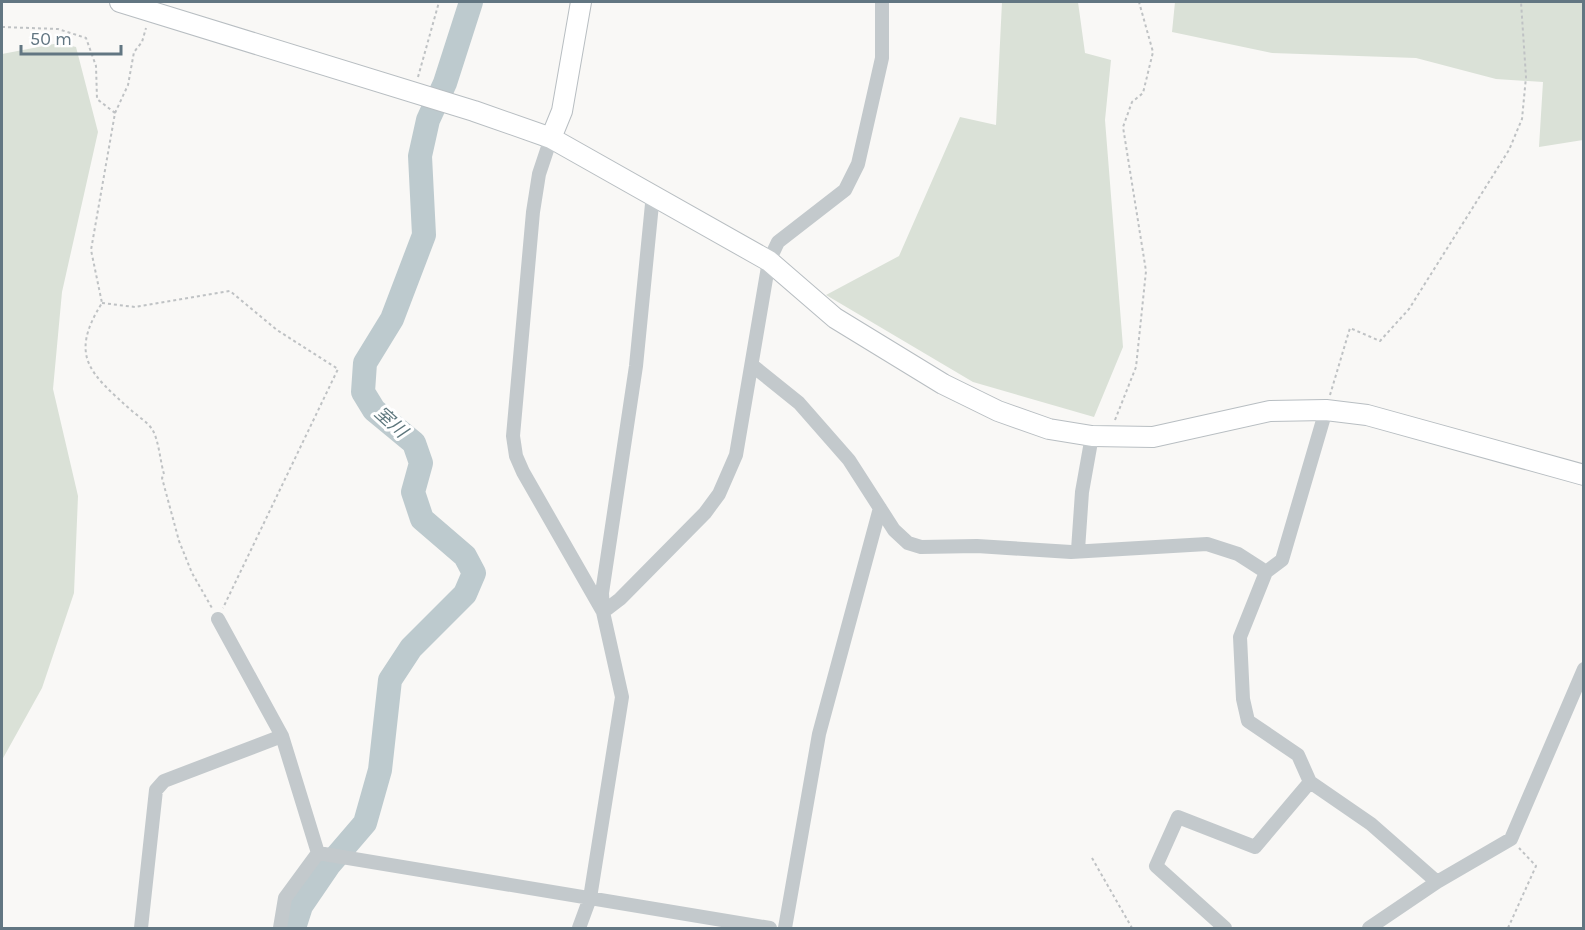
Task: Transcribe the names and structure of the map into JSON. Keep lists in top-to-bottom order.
{
  "water": ["室川"],
  "scale_bar": "50 m"
}
